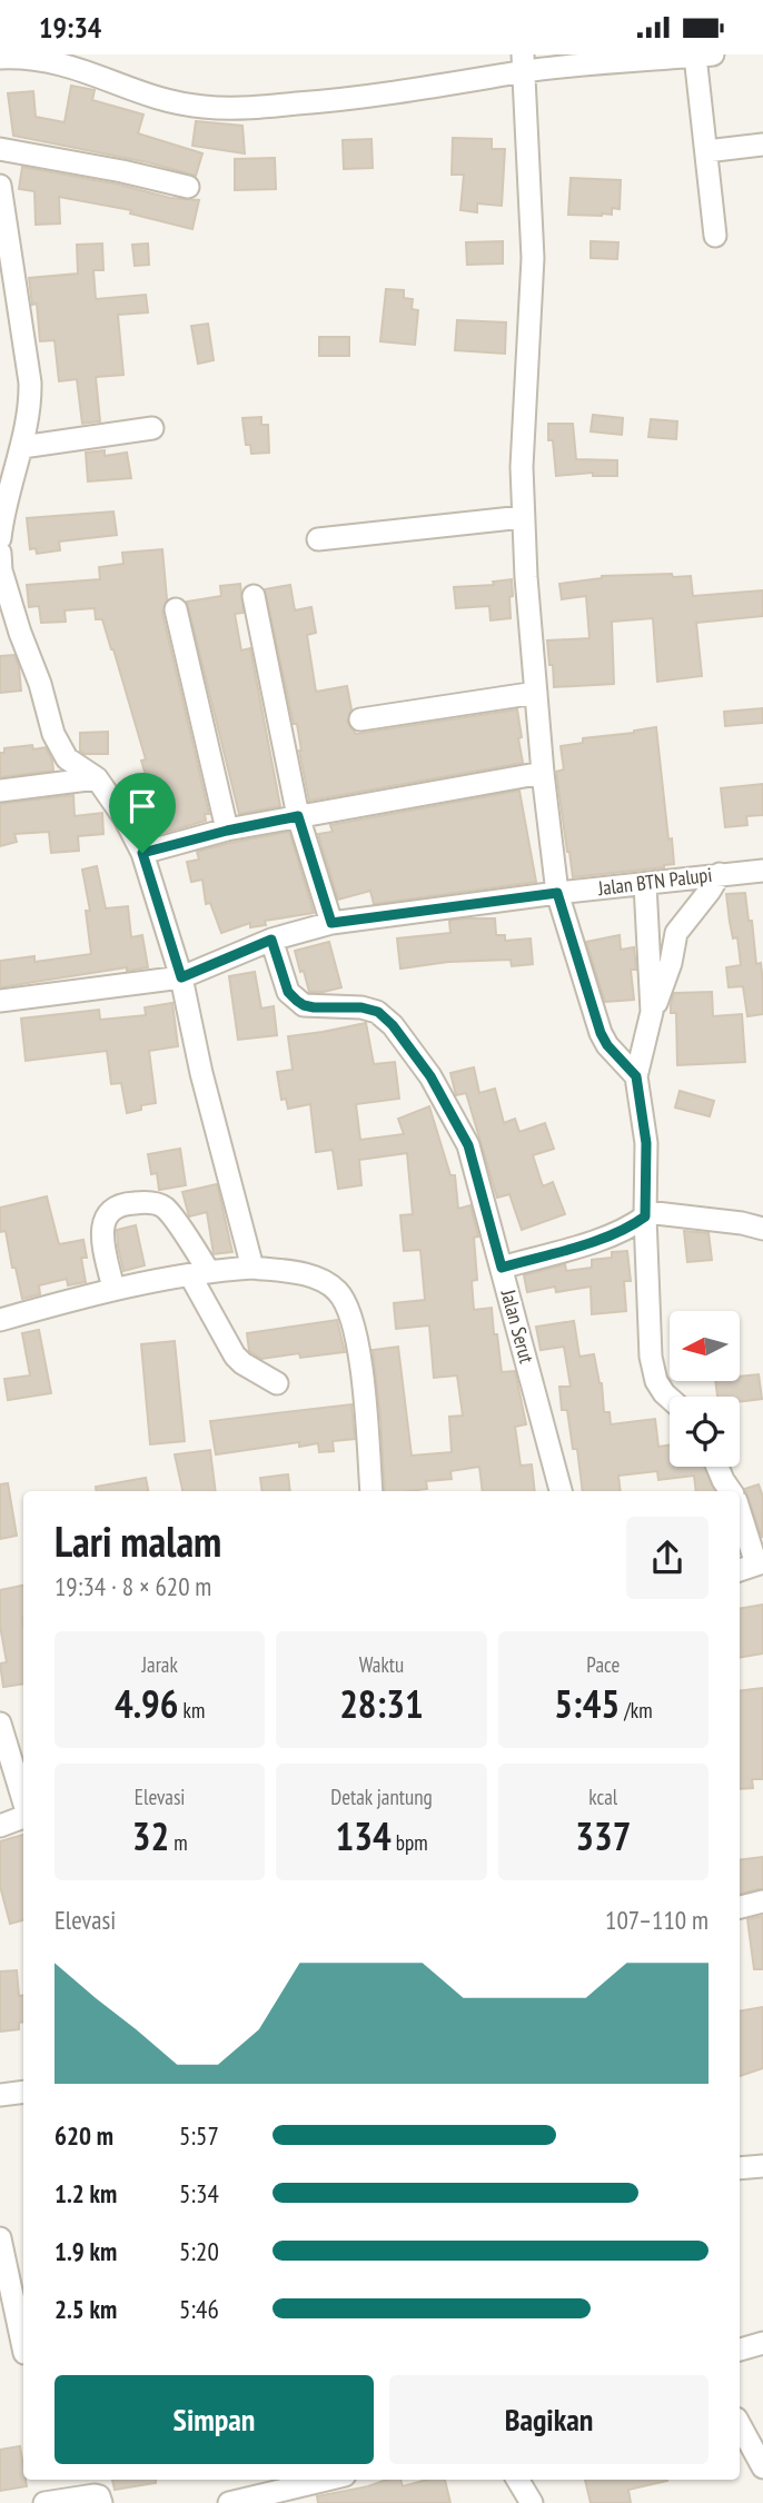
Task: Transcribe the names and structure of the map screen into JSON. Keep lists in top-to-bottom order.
{
  "streets": {
    "street": ["Jalan BTN Palupi", "Jalan Serut"]
  },
  "crossings": [
    ["Jalan BTN Palupi", "Jalan Serut"]
  ],
  "north": "left",
  "page": {
    "status": "19:34",
    "heading": ["Lari malam", "19:34 · 8 × 620 m"],
    "stats": [
      ["Jarak", "4.96 km"],
      ["Waktu", "28:31"],
      ["Pace", "5:45 /km"],
      ["Elevasi", "32 m"],
      ["Detak jantung", "134 bpm"],
      ["kcal", "337"]
    ],
    "chart": ["Elevasi", "107–110 m"],
    "list": [
      {
        "name": "620 m",
        "note": "5:57"
      },
      {
        "name": "1.2 km",
        "note": "5:34"
      },
      {
        "name": "1.9 km",
        "note": "5:20"
      },
      {
        "name": "2.5 km",
        "note": "5:46"
      }
    ],
    "buttons": ["Simpan", "Bagikan"]
  }
}
